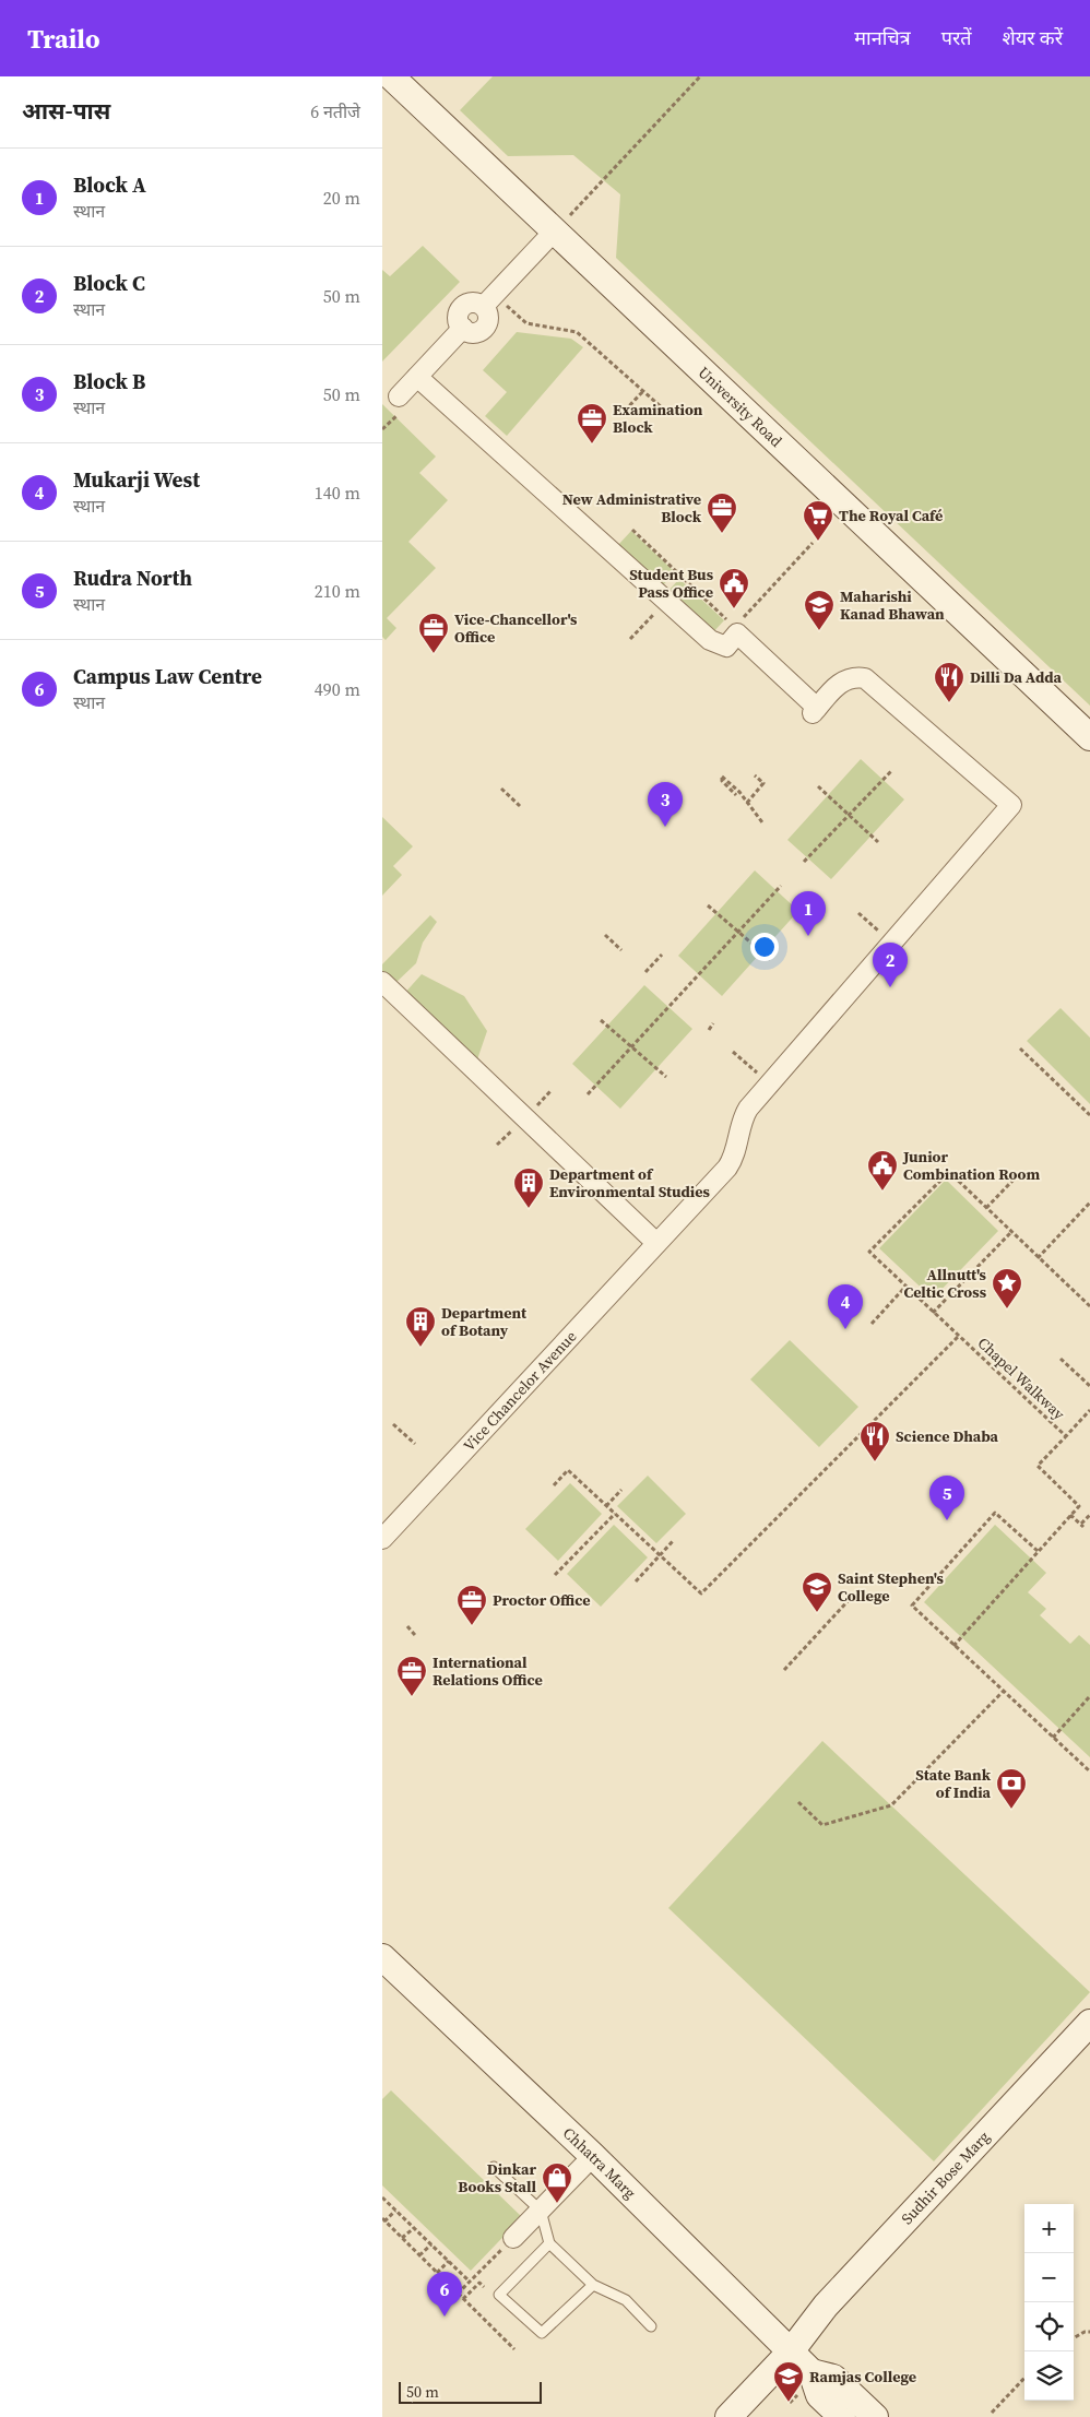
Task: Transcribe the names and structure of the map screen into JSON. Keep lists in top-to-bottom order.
{
  "streets": {
    "street": [
      "University Road",
      "Vice Chancelor Avenue",
      "Chhatra Marg",
      "Sudhir Bose Marg"
    ],
    "path": ["Chapel Walkway"]
  },
  "crossings": [
    ["Chhatra Marg", "Sudhir Bose Marg"]
  ],
  "places": {
    "office": [
      "Examination Block",
      "New Administrative Block",
      "Vice-Chancellor's Office",
      "Proctor Office",
      "International Relations Office"
    ],
    "supermarket": ["The Royal Café"],
    "public building": ["Student Bus Pass Office", "Junior Combination Room"],
    "school or university": ["Maharishi Kanad Bhawan", "Saint Stephen's College", "Ramjas College"],
    "restaurant": ["Dilli Da Adda", "Science Dhaba"],
    "building": ["Department of Environmental Studies", "Department of Botany"],
    "place": ["Allnutt's Celtic Cross"],
    "bank": ["State Bank of India"],
    "shop": ["Dinkar Books Stall"]
  },
  "scale_bar": "50 m",
  "page": {
    "header": "Trailo",
    "nav": ["मानचित्र", "परतें", "शेयर करें"],
    "heading": ["आस-पास", "6 नतीजे"],
    "list": [
      {
        "mark": "1",
        "name": "Block A",
        "note": "स्थान",
        "value": "20 m"
      },
      {
        "mark": "2",
        "name": "Block C",
        "note": "स्थान",
        "value": "50 m"
      },
      {
        "mark": "3",
        "name": "Block B",
        "note": "स्थान",
        "value": "50 m"
      },
      {
        "mark": "4",
        "name": "Mukarji West",
        "note": "स्थान",
        "value": "140 m"
      },
      {
        "mark": "5",
        "name": "Rudra North",
        "note": "स्थान",
        "value": "210 m"
      },
      {
        "mark": "6",
        "name": "Campus Law Centre",
        "note": "स्थान",
        "value": "490 m"
      }
    ],
    "pins": [
      "3",
      "1",
      "2",
      "4",
      "5",
      "6"
    ],
    "map_buttons": ["+", "−"],
    "scale": "50 m"
  }
}
